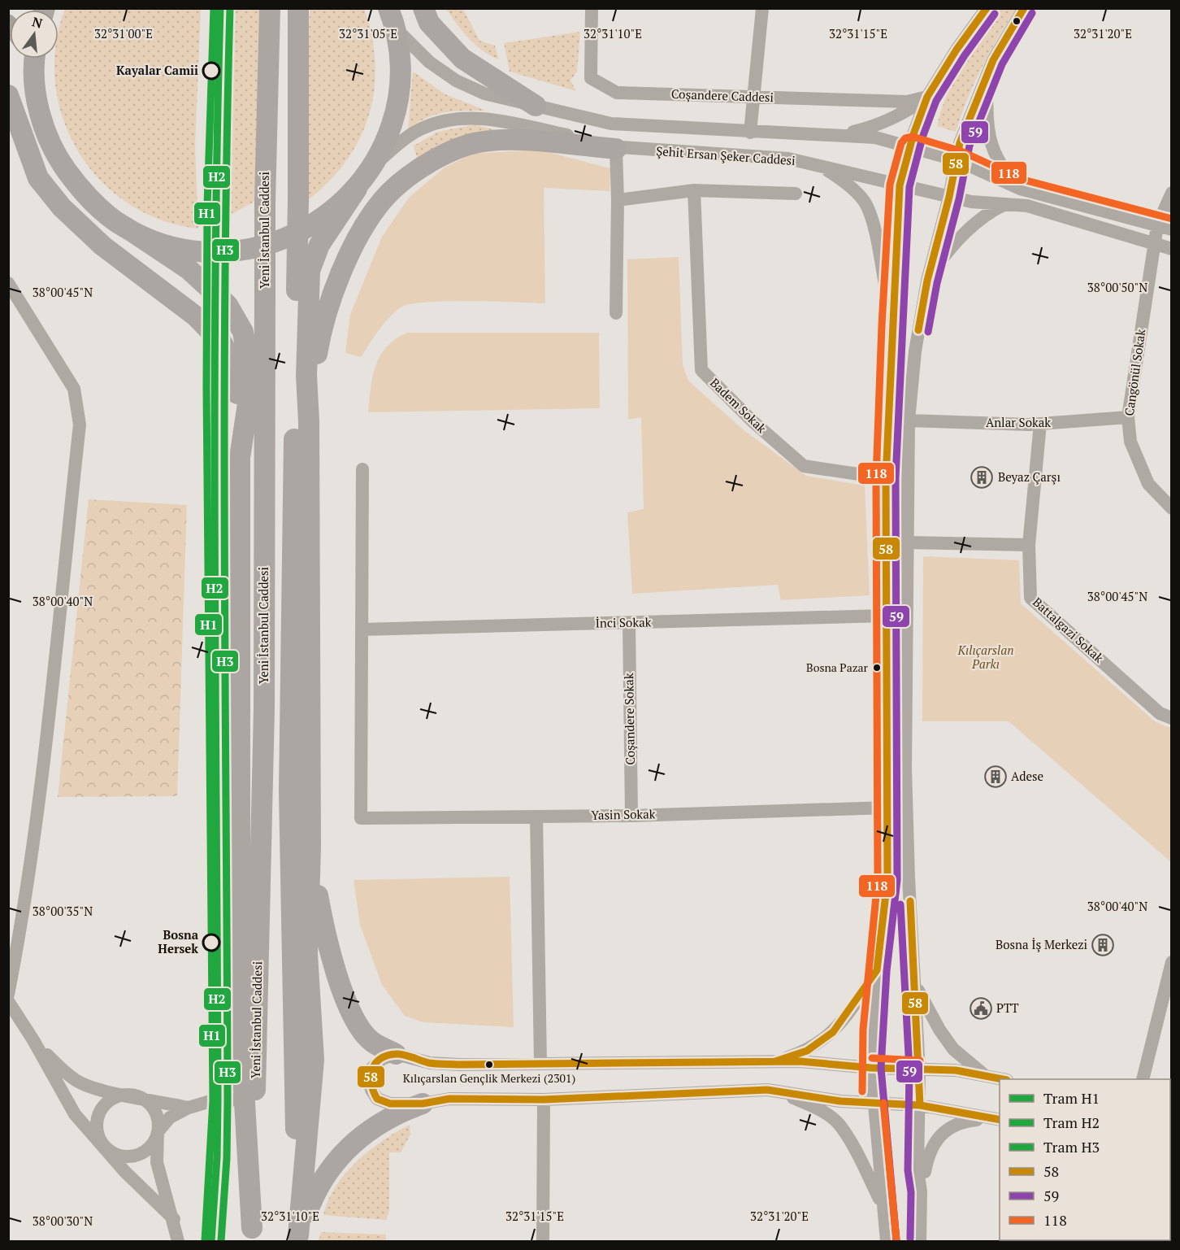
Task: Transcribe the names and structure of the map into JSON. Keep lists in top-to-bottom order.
{
  "streets": {
    "highway": ["Yeni İstanbul Caddesi"],
    "street": [
      "Coşandere Caddesi",
      "Şehit Ersan Şeker Caddesi",
      "Cangönül Sokak",
      "Badem Sokak",
      "Anlar Sokak",
      "İnci Sokak",
      "Battalgazi Sokak",
      "Coşandere Sokak",
      "Yasin Sokak"
    ]
  },
  "crossings": [
    ["Şehit Ersan Şeker Caddesi", "Cangönül Sokak"],
    ["Cangönül Sokak", "Anlar Sokak"],
    ["Anlar Sokak", "Battalgazi Sokak"],
    ["İnci Sokak", "Coşandere Sokak"],
    ["İnci Sokak", "Yasin Sokak"],
    ["Coşandere Sokak", "Yasin Sokak"]
  ],
  "parks": ["Kılıçarslan Parkı"],
  "places": {
    "other": [
      "Kayalar Camii",
      "Bosna Pazar",
      "Bosna Hersek",
      "Kılıçarslan Gençlik Merkezi (2301)"
    ],
    "building": ["Beyaz Çarşı", "Adese", "Bosna İş Merkezi"],
    "public building": ["PTT"]
  },
  "lines": [
    "tram line H1",
    "tram line H2",
    "tram line H3",
    "transit line 58",
    "transit line 59",
    "transit line 118"
  ],
  "legend": [
    "Tram H1",
    "Tram H2",
    "Tram H3",
    "58",
    "59",
    "118"
  ],
  "north": "top",
  "coordinates": [
    "32°31'00\"E",
    "32°31'05\"E",
    "32°31'10\"E",
    "32°31'15\"E",
    "32°31'20\"E",
    "38°00'50\"N",
    "38°00'45\"N",
    "38°00'40\"N",
    "38°00'35\"N",
    "38°00'30\"N"
  ]
}
